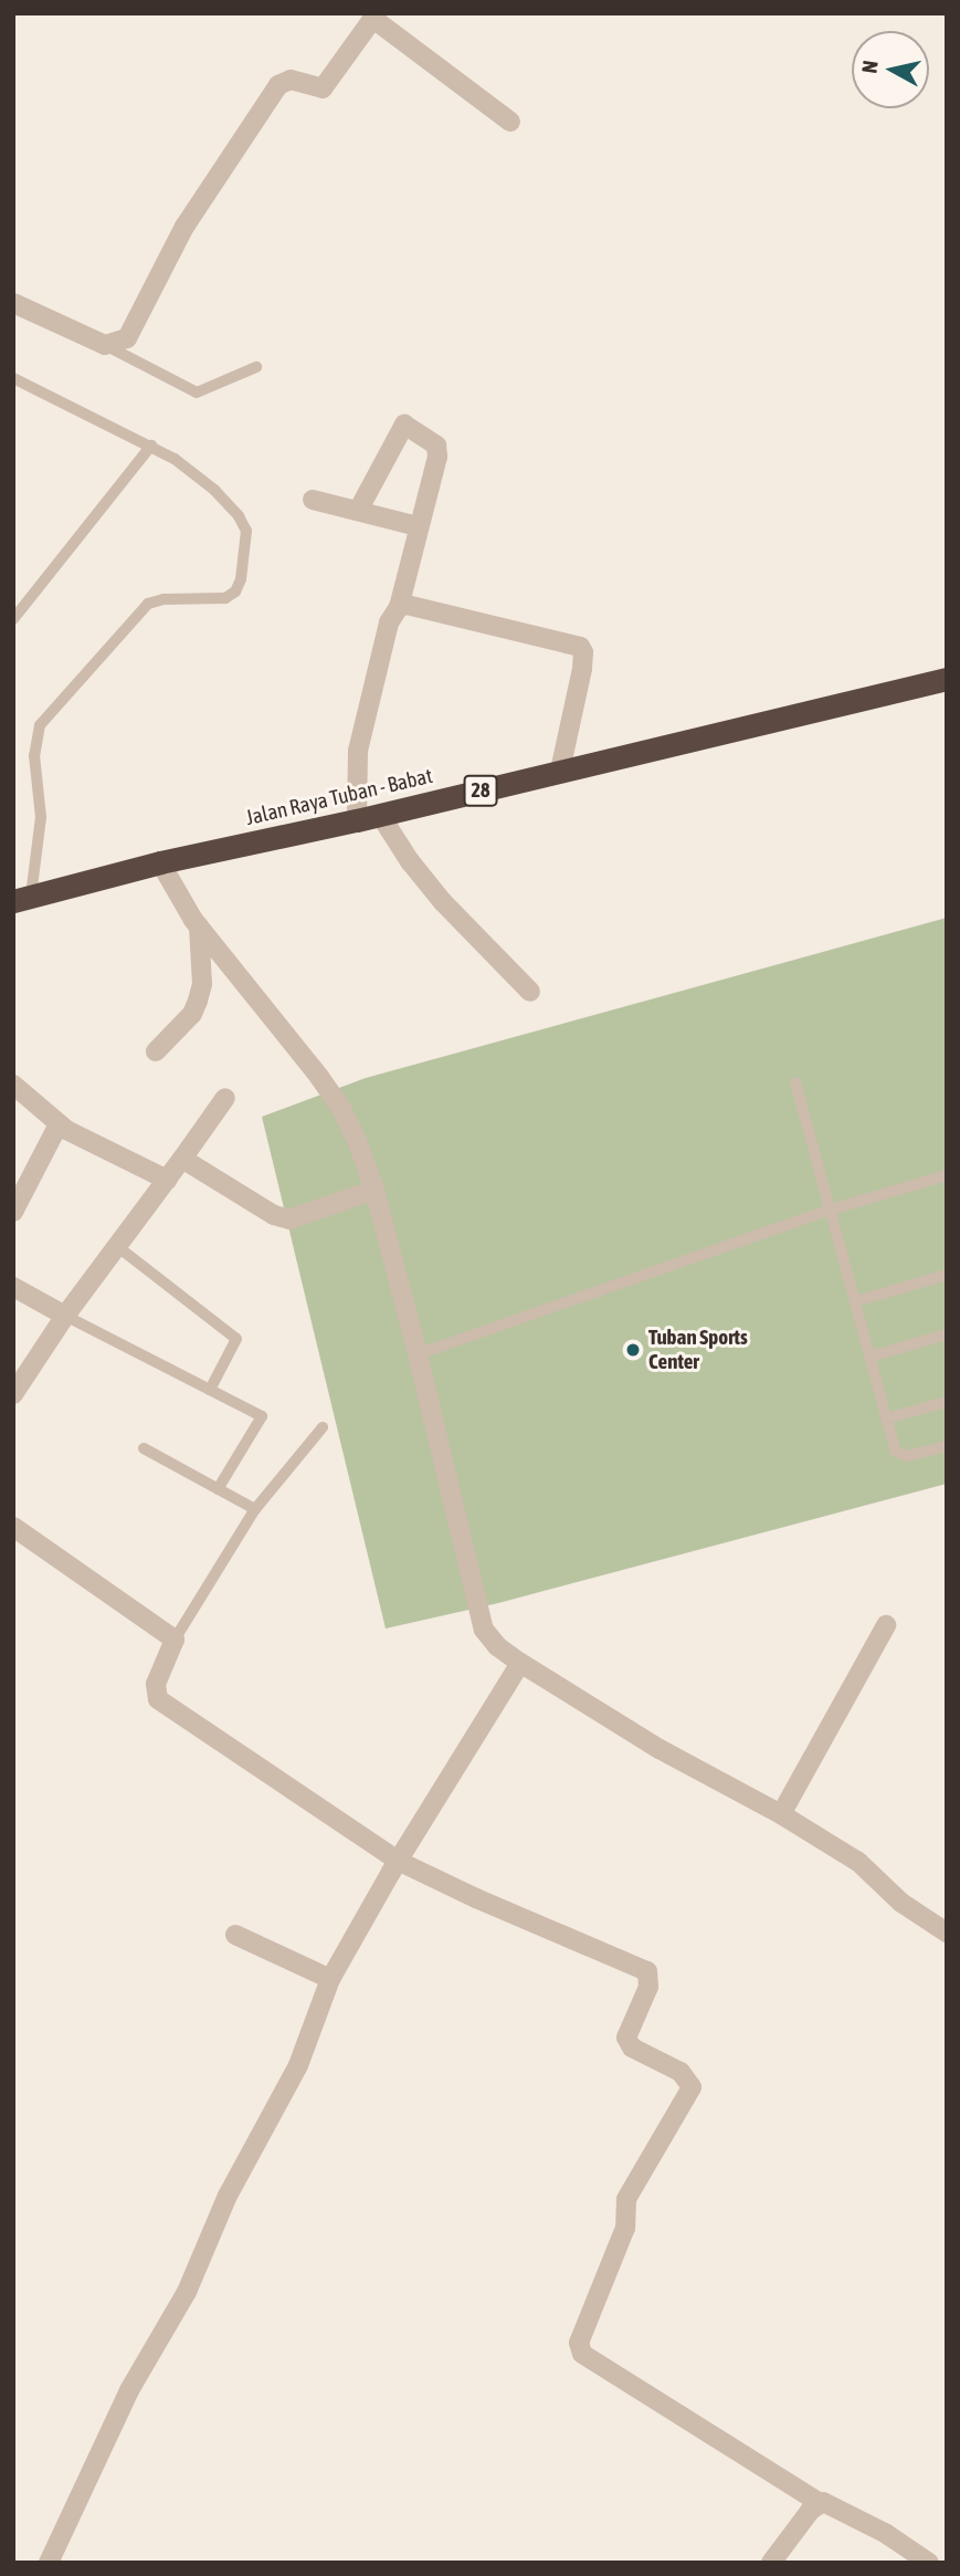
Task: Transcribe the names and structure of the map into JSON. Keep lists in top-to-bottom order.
{
  "streets": {
    "highway": ["28", "Jalan Raya Tuban - Babat"]
  },
  "places": ["Tuban Sports Center"],
  "north": "left"
}
